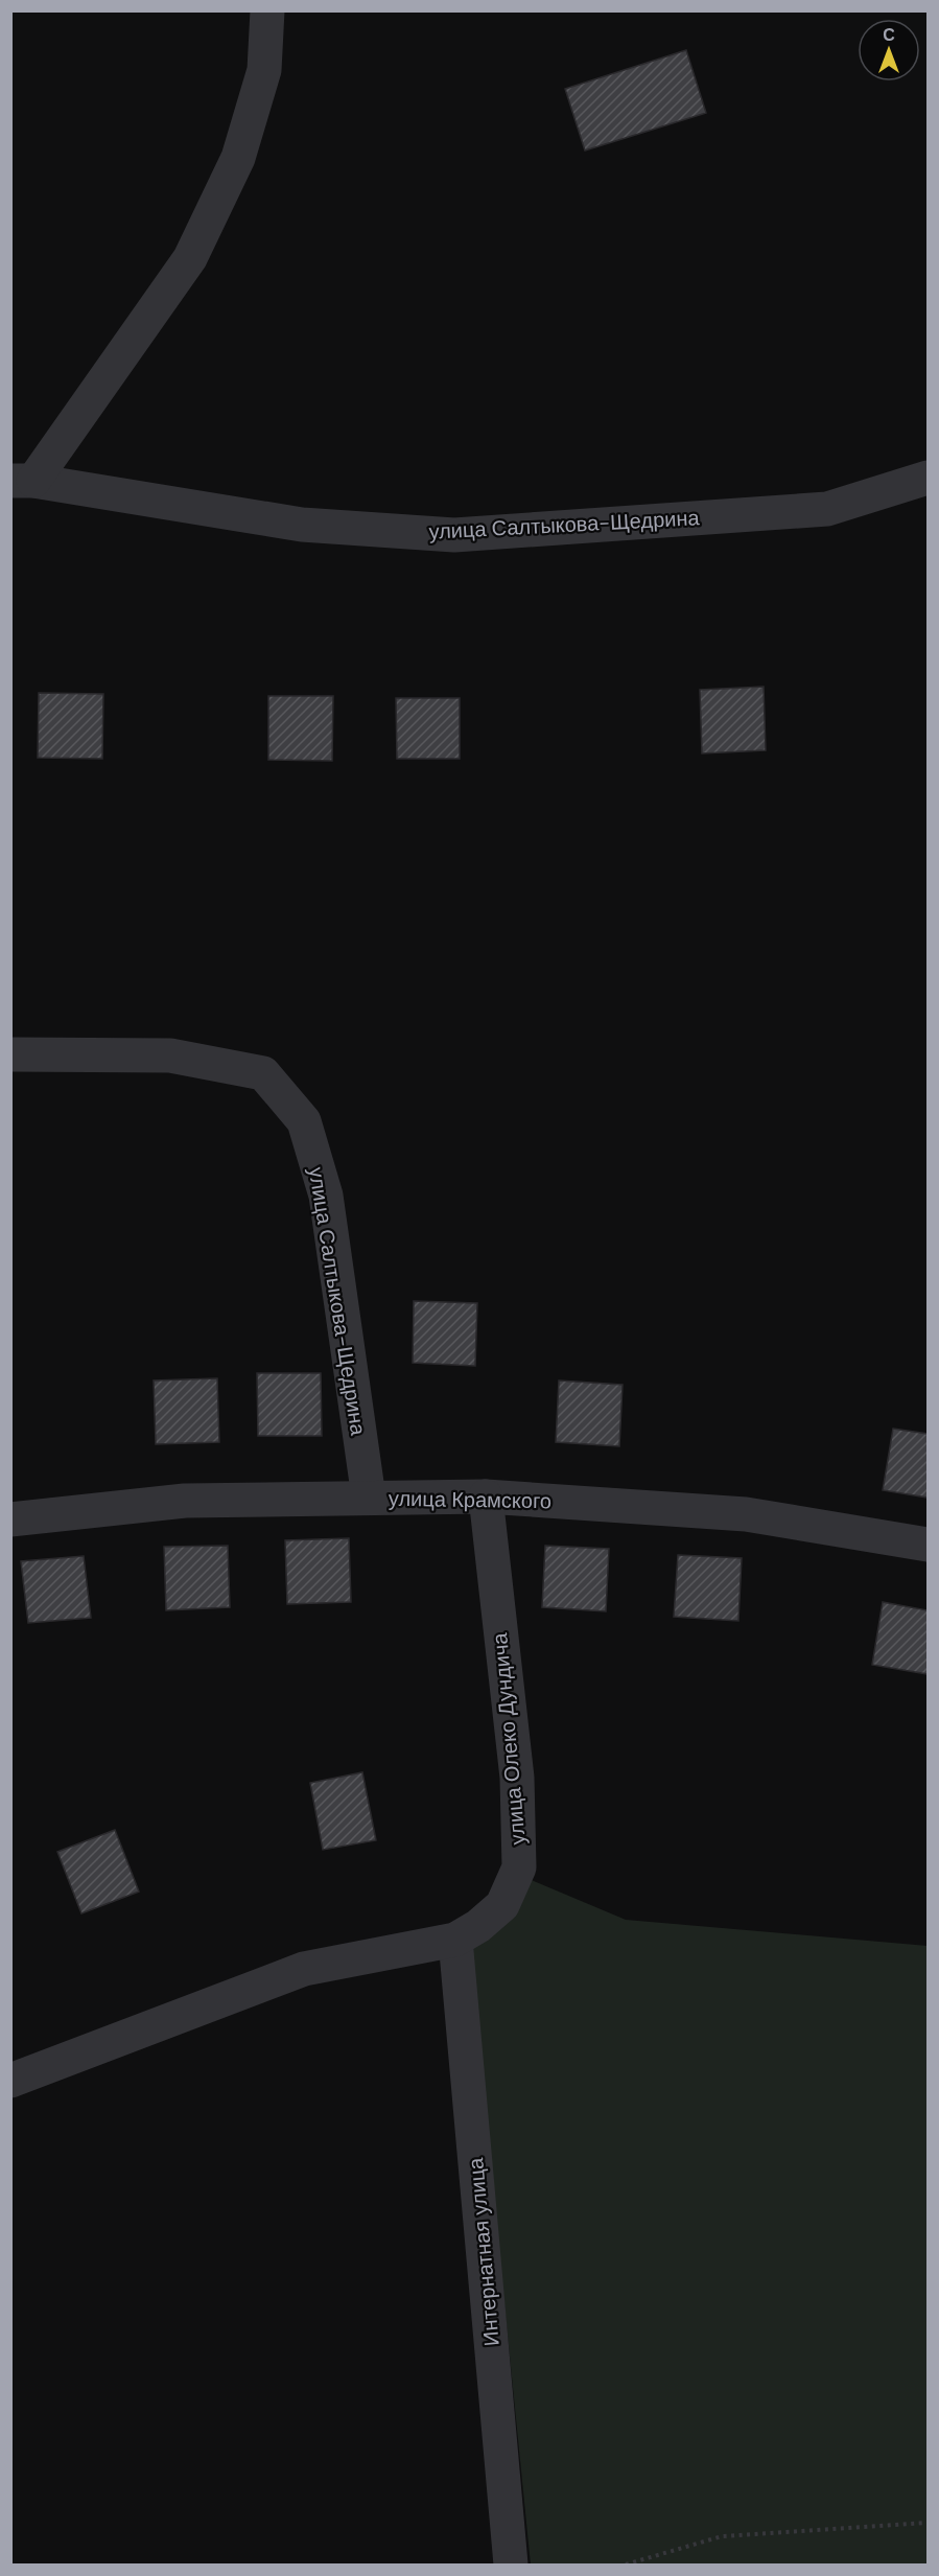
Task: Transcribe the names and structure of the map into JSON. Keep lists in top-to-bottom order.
{
  "streets": {
    "street": [
      "улица Салтыкова-Щедрина",
      "улица Крамского",
      "улица Олеко Дундича",
      "Интернатная улица"
    ]
  },
  "crossings": [
    ["улица Салтыкова-Щедрина", "улица Крамского"],
    ["улица Крамского", "улица Олеко Дундича"],
    ["улица Олеко Дундича", "Интернатная улица"]
  ],
  "north": "top"
}
